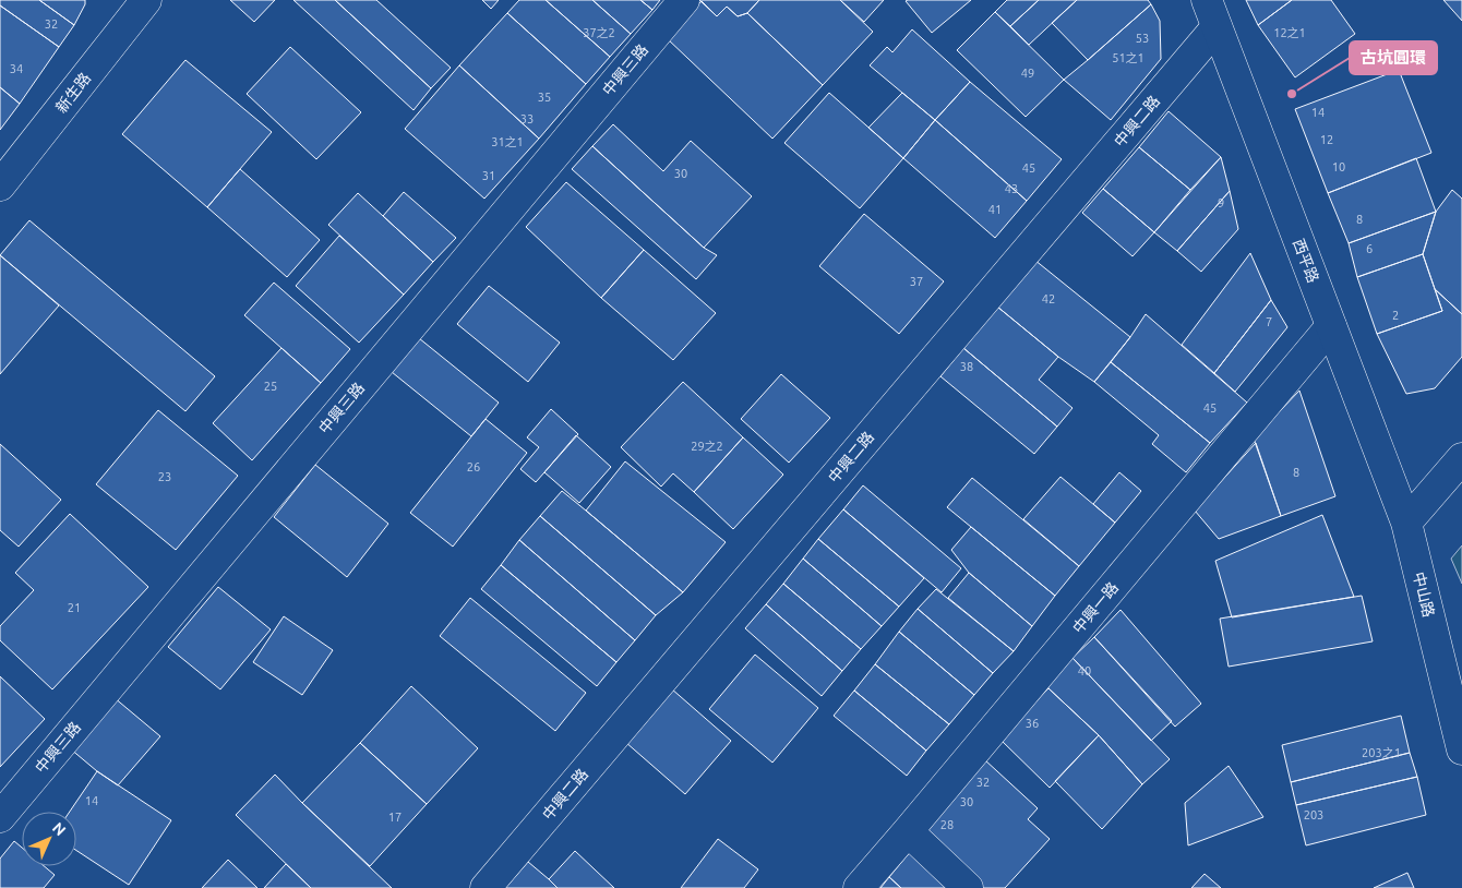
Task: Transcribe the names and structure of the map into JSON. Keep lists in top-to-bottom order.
{
  "streets": {
    "street": [
      "中興三路",
      "新生路",
      "中興二路",
      "西平路",
      "中山路",
      "中興一路"
    ]
  },
  "crossings": [
    ["中興二路", "西平路"],
    ["西平路", "中山路"],
    ["西平路", "中興一路"]
  ],
  "places": ["古坑圓環"],
  "house_numbers": [
    "32",
    "37之2",
    "12之1",
    "53",
    "51之1",
    "34",
    "49",
    "35",
    "14",
    "33",
    "12",
    "31之1",
    "10",
    "45",
    "30",
    "31",
    "43",
    "9",
    "41",
    "8",
    "6",
    "37",
    "42",
    "2",
    "7",
    "38",
    "25",
    "45",
    "29之2",
    "26",
    "8",
    "23",
    "21",
    "40",
    "36",
    "203之1",
    "32",
    "14",
    "30",
    "203",
    "17",
    "28"
  ],
  "north": "top right"
}
